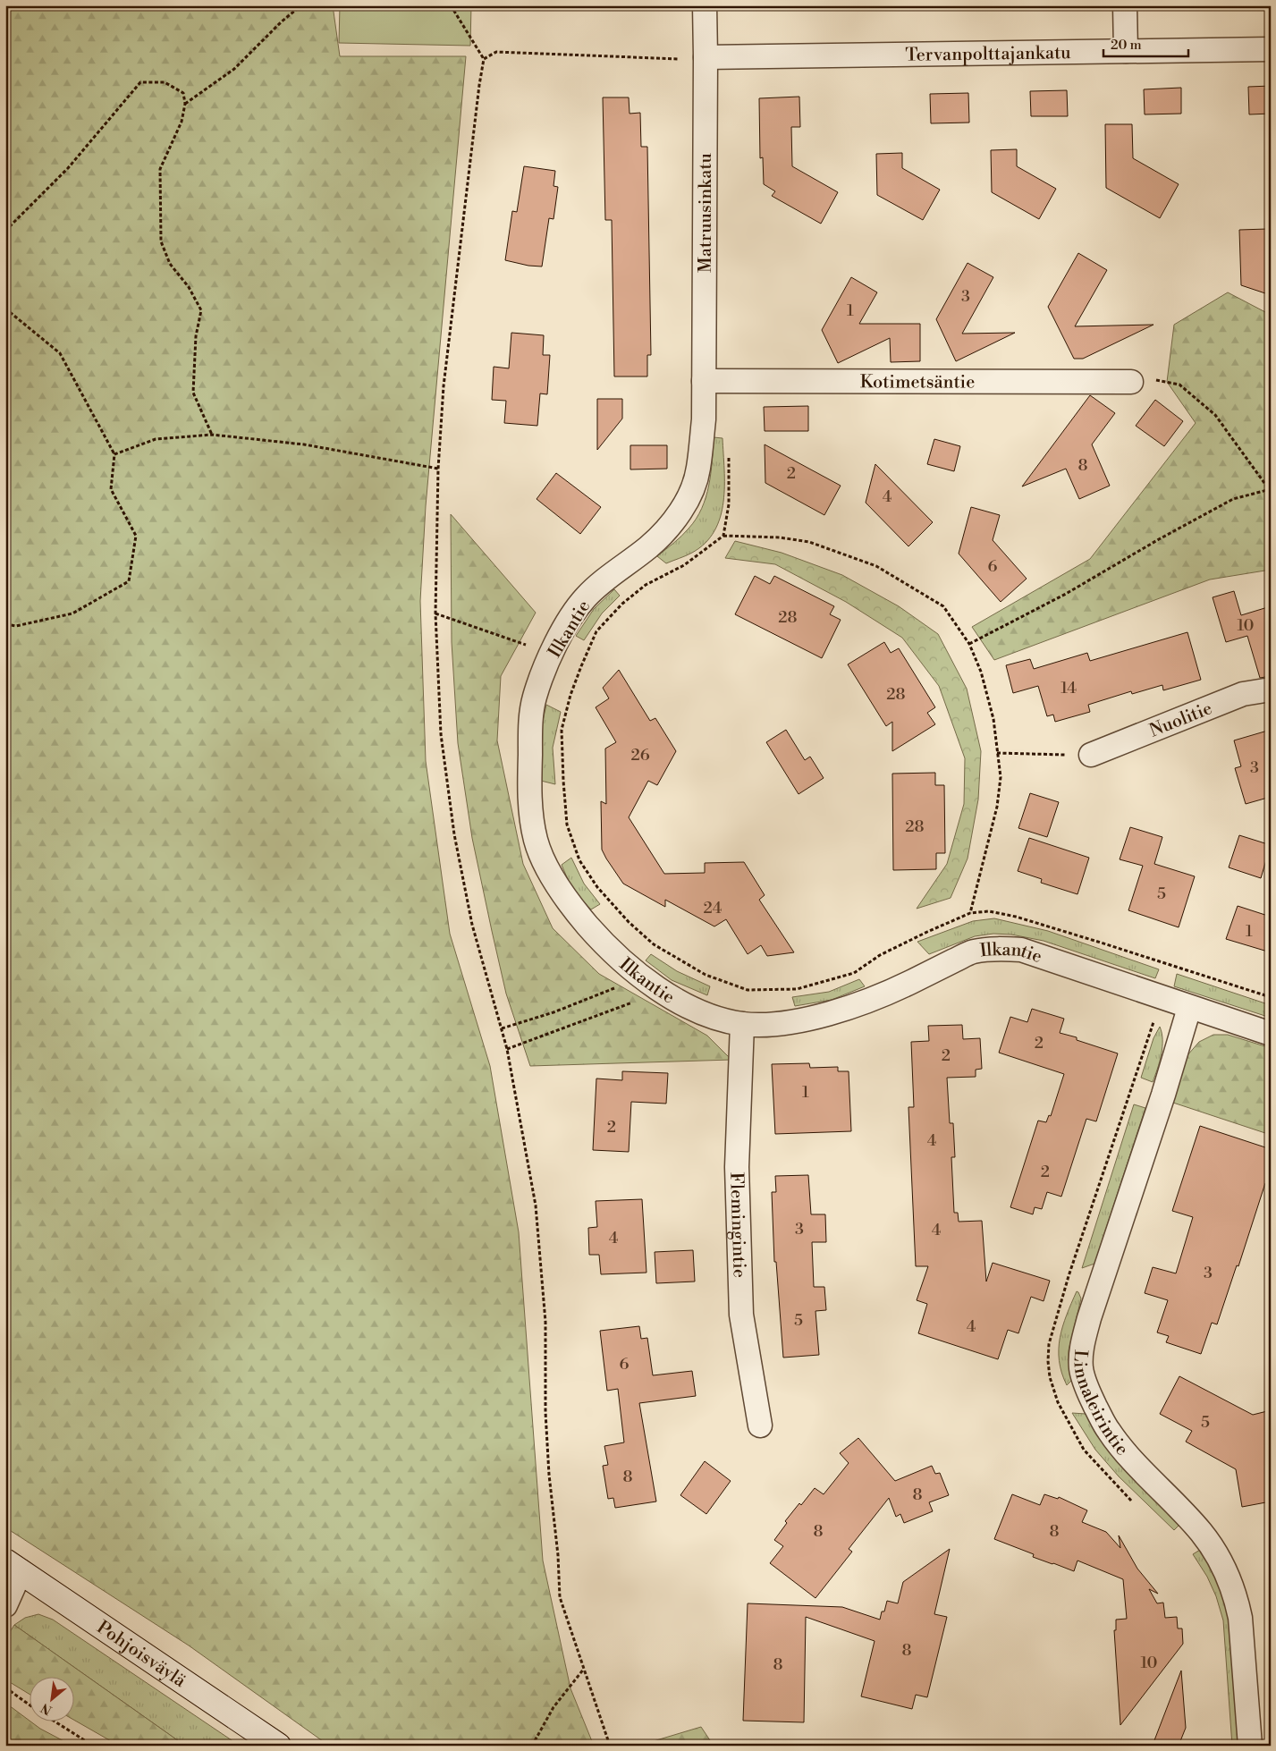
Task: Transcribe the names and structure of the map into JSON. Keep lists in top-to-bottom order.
{
  "streets": {
    "main road": ["Pohjoisväylä"],
    "street": [
      "Tervanpolttajankatu",
      "Matruusinkatu",
      "Kotimetsäntie",
      "Ilkantie",
      "Nuolitie",
      "Flemingintie",
      "Linnaleirintie"
    ]
  },
  "crossings": [
    ["Tervanpolttajankatu", "Matruusinkatu"],
    ["Matruusinkatu", "Kotimetsäntie"],
    ["Matruusinkatu", "Ilkantie"],
    ["Ilkantie", "Flemingintie"],
    ["Ilkantie", "Linnaleirintie"]
  ],
  "house_numbers": [
    "3",
    "1",
    "8",
    "2",
    "4",
    "6",
    "28",
    "10",
    "14",
    "28",
    "26",
    "3",
    "28",
    "5",
    "24",
    "1",
    "2",
    "2",
    "1",
    "2",
    "4",
    "2",
    "3",
    "4",
    "4",
    "3",
    "5",
    "4",
    "6",
    "5",
    "8",
    "8",
    "8",
    "8",
    "8",
    "10",
    "8"
  ],
  "scale_bar": "20 m",
  "north": "bottom left"
}
